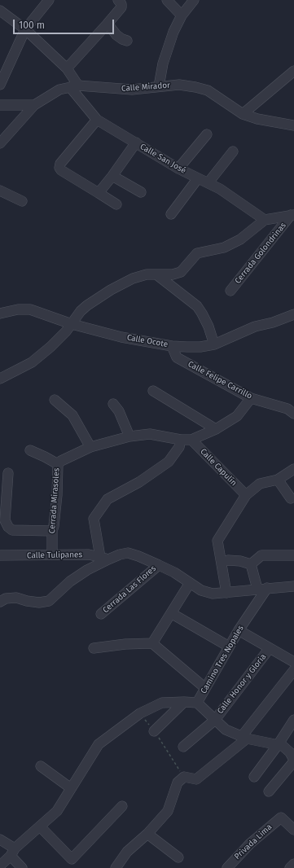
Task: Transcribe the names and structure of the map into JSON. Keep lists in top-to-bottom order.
{
  "streets": {
    "street": [
      "Calle Mirador",
      "Calle San José",
      "Cerrada Golondrinas",
      "Calle Ocote",
      "Calle Felipe Carrillo",
      "Calle Capulín",
      "Cerrada Mirasoles",
      "Calle Tulipanes",
      "Cerrada Las Flores",
      "Camino Tres Nopales",
      "Calle Honor y Gloria",
      "Privada Lima"
    ]
  },
  "crossings": [
    ["Calle Mirador", "Calle San José"],
    ["Calle Ocote", "Calle Felipe Carrillo"],
    ["Calle Capulín", "Cerrada Mirasoles"],
    ["Cerrada Mirasoles", "Calle Tulipanes"]
  ],
  "scale_bar": "100 m"
}
